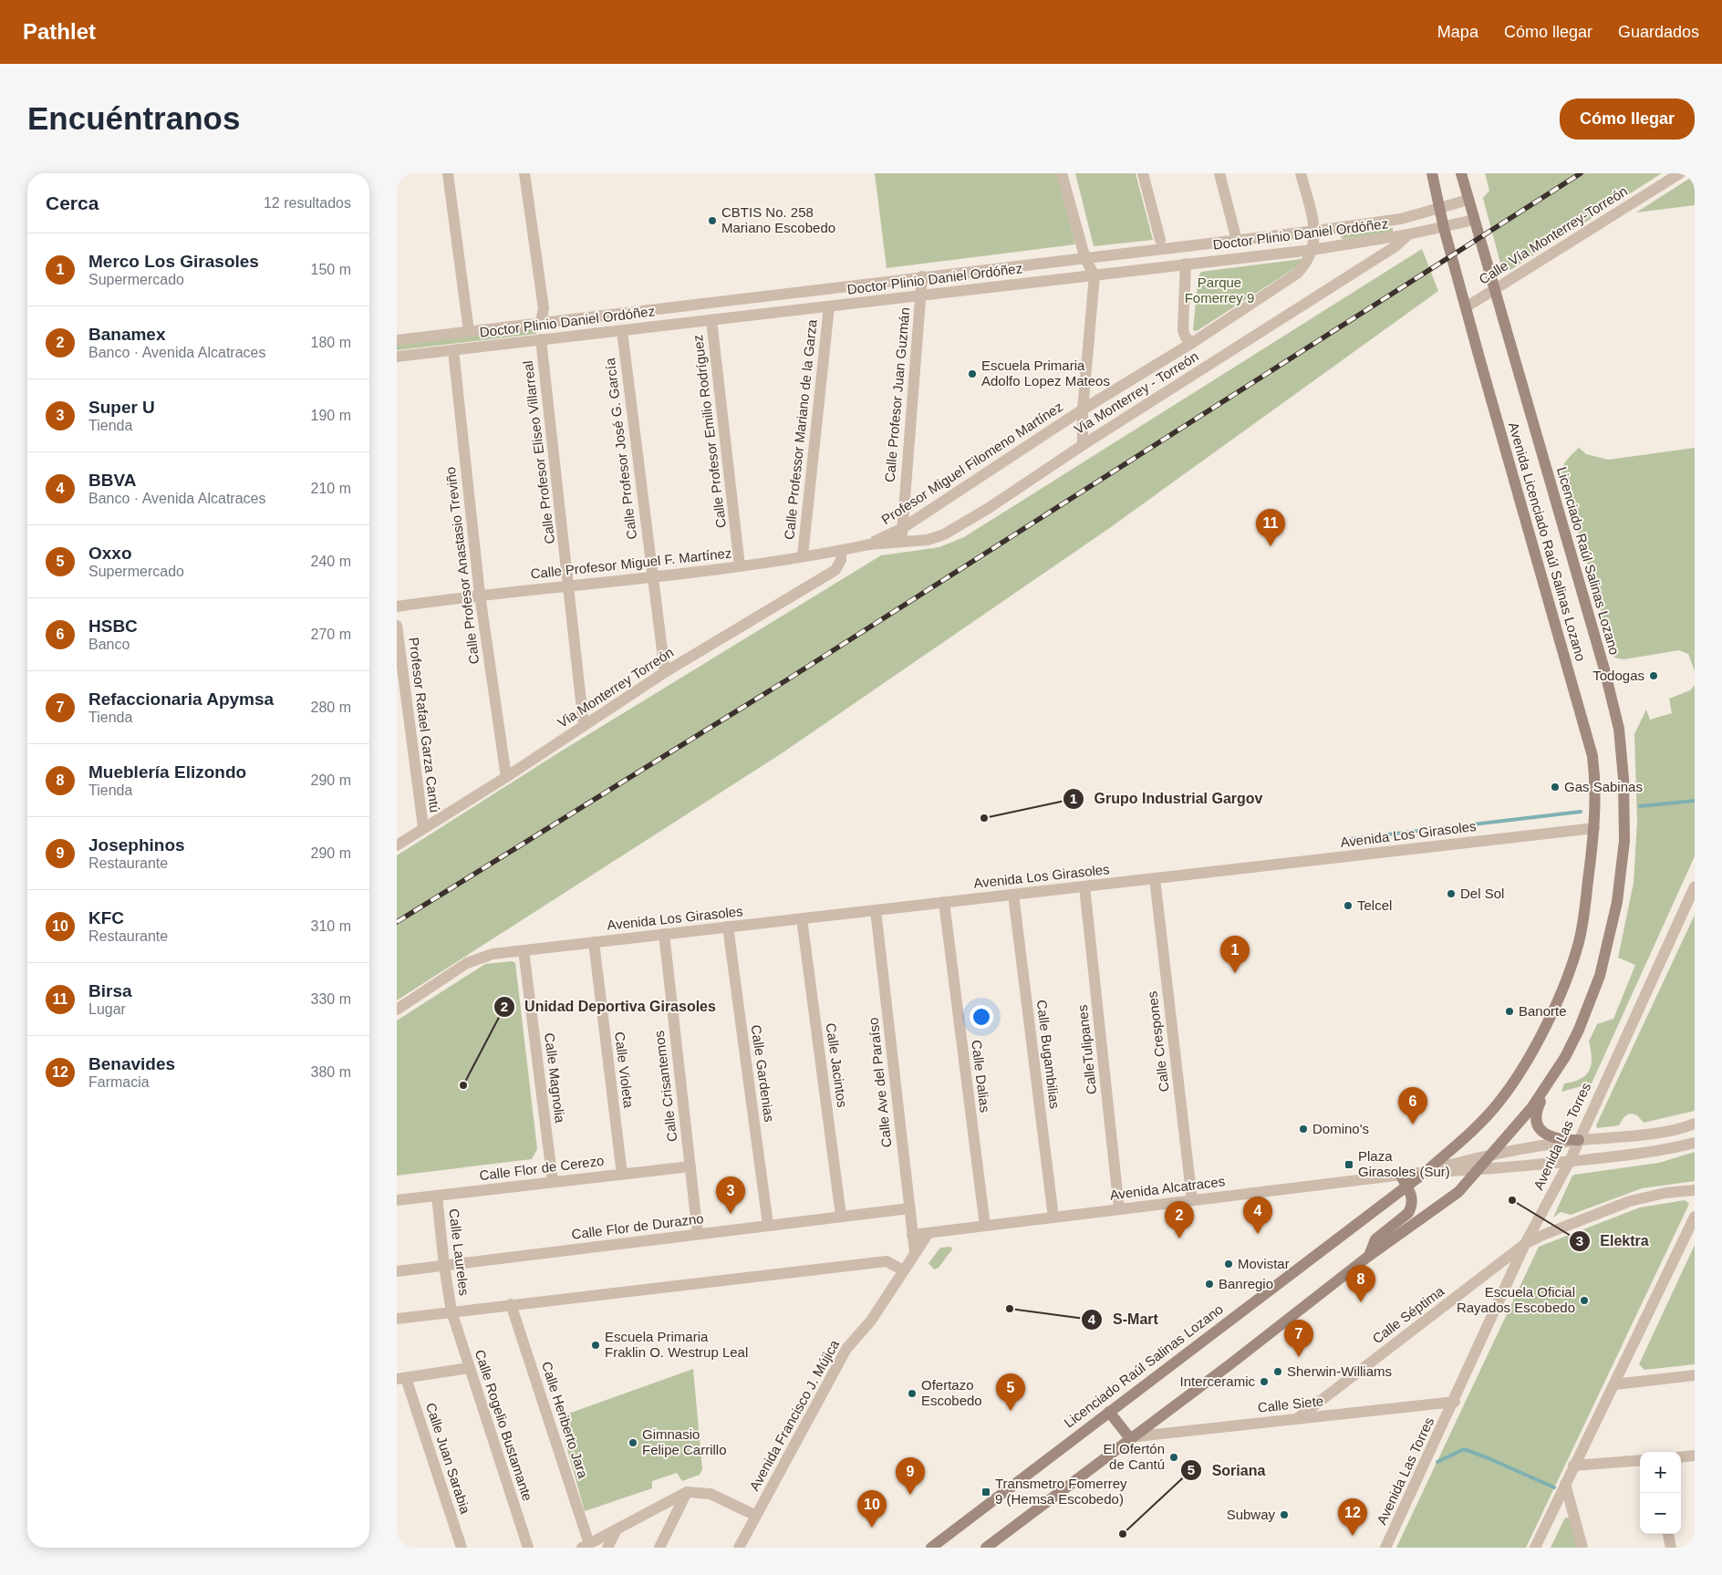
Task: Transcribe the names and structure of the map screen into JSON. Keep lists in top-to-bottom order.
{
  "streets": {
    "main road": ["Avenida Licenciado Raúl Salinas Lozano", "Licenciado Raúl Salinas Lozano"],
    "street": [
      "Doctor Plinio Daniel Ordóñez",
      "Calle Vía Monterrey-Torreón",
      "Via Monterrey - Torreón",
      "Calle Profesor Juan Guzmán",
      "Calle Professor Mariano de la Garza",
      "Calle Profesor Emilio Rodríguez",
      "Calle Profesor José G. García",
      "Calle Profesor Eliseo Villarreal",
      "Profesor Miguel Filomeno Martínez",
      "Calle Profesor Miguel F. Martínez",
      "Calle Profesor Anastasio Treviño",
      "Via Monterrey Torreón",
      "Profesor Rafael Garza Cantú",
      "Avenida Los Girasoles",
      "Calle Crespones",
      "CalleTulipanes",
      "Calle Bugambilias",
      "Calle Jacintos",
      "Calle Violeta",
      "Calle Gardenias",
      "Calle Dalias",
      "Calle Magnolia",
      "Calle Ave del Paraíso",
      "Calle Crisantemos",
      "Avenida Las Torres",
      "Calle Flor de Cerezo",
      "Avenida Alcatraces",
      "Calle Flor de Durazno",
      "Calle Laureles",
      "Calle Séptima",
      "Calle Siete",
      "Avenida Francisco J. Mújica",
      "Calle Heriberto Jara",
      "Calle Rogelio Bustamante",
      "Calle Juan Sarabia"
    ]
  },
  "crossings": [
    ["Doctor Plinio Daniel Ordóñez", "Via Monterrey - Torreón"],
    ["Doctor Plinio Daniel Ordóñez", "Calle Profesor Juan Guzmán"],
    ["Doctor Plinio Daniel Ordóñez", "Calle Professor Mariano de la Garza"],
    ["Doctor Plinio Daniel Ordóñez", "Calle Profesor Emilio Rodríguez"],
    ["Doctor Plinio Daniel Ordóñez", "Calle Profesor José G. García"],
    ["Doctor Plinio Daniel Ordóñez", "Calle Profesor Eliseo Villarreal"],
    ["Doctor Plinio Daniel Ordóñez", "Profesor Miguel Filomeno Martínez"],
    ["Doctor Plinio Daniel Ordóñez", "Avenida Licenciado Raúl Salinas Lozano"],
    ["Doctor Plinio Daniel Ordóñez", "Licenciado Raúl Salinas Lozano"],
    ["Doctor Plinio Daniel Ordóñez", "Calle Profesor Anastasio Treviño"],
    ["Calle Vía Monterrey-Torreón", "Avenida Licenciado Raúl Salinas Lozano"],
    ["Calle Vía Monterrey-Torreón", "Licenciado Raúl Salinas Lozano"],
    ["Via Monterrey - Torreón", "Calle Profesor Juan Guzmán"],
    ["Via Monterrey - Torreón", "Profesor Miguel Filomeno Martínez"],
    ["Via Monterrey - Torreón", "Calle Profesor Miguel F. Martínez"],
    ["Calle Profesor Juan Guzmán", "Profesor Miguel Filomeno Martínez"],
    ["Calle Professor Mariano de la Garza", "Calle Profesor Miguel F. Martínez"],
    ["Calle Profesor Emilio Rodríguez", "Calle Profesor Miguel F. Martínez"],
    ["Calle Profesor José G. García", "Calle Profesor Miguel F. Martínez"],
    ["Calle Profesor José G. García", "Via Monterrey Torreón"],
    ["Calle Profesor Eliseo Villarreal", "Calle Profesor Miguel F. Martínez"],
    ["Calle Profesor Eliseo Villarreal", "Via Monterrey Torreón"],
    ["Profesor Miguel Filomeno Martínez", "Calle Profesor Miguel F. Martínez"],
    ["Avenida Licenciado Raúl Salinas Lozano", "Licenciado Raúl Salinas Lozano"],
    ["Avenida Licenciado Raúl Salinas Lozano", "Avenida Los Girasoles"],
    ["Avenida Licenciado Raúl Salinas Lozano", "Avenida Alcatraces"],
    ["Licenciado Raúl Salinas Lozano", "Avenida Alcatraces"],
    ["Licenciado Raúl Salinas Lozano", "Calle Siete"],
    ["Calle Profesor Miguel F. Martínez", "Calle Profesor Anastasio Treviño"],
    ["Calle Profesor Miguel F. Martínez", "Via Monterrey Torreón"],
    ["Calle Profesor Anastasio Treviño", "Via Monterrey Torreón"],
    ["Via Monterrey Torreón", "Profesor Rafael Garza Cantú"],
    ["Avenida Los Girasoles", "Calle Crespones"],
    ["Avenida Los Girasoles", "CalleTulipanes"],
    ["Avenida Los Girasoles", "Calle Bugambilias"],
    ["Avenida Los Girasoles", "Calle Jacintos"],
    ["Avenida Los Girasoles", "Calle Violeta"],
    ["Avenida Los Girasoles", "Calle Gardenias"],
    ["Avenida Los Girasoles", "Calle Dalias"],
    ["Avenida Los Girasoles", "Calle Magnolia"],
    ["Avenida Los Girasoles", "Calle Ave del Paraíso"],
    ["Avenida Los Girasoles", "Calle Crisantemos"],
    ["Calle Crespones", "Avenida Alcatraces"],
    ["CalleTulipanes", "Avenida Alcatraces"],
    ["Calle Bugambilias", "Avenida Alcatraces"],
    ["Calle Jacintos", "Calle Flor de Durazno"],
    ["Calle Violeta", "Calle Flor de Cerezo"],
    ["Calle Gardenias", "Calle Flor de Durazno"],
    ["Calle Dalias", "Avenida Alcatraces"],
    ["Calle Magnolia", "Calle Flor de Cerezo"],
    ["Calle Ave del Paraíso", "Avenida Alcatraces"],
    ["Calle Ave del Paraíso", "Calle Flor de Durazno"],
    ["Calle Ave del Paraíso", "Avenida Francisco J. Mújica"],
    ["Calle Crisantemos", "Calle Flor de Cerezo"],
    ["Calle Crisantemos", "Calle Flor de Durazno"],
    ["Avenida Las Torres", "Calle Séptima"],
    ["Avenida Las Torres", "Calle Siete"],
    ["Calle Flor de Cerezo", "Calle Laureles"],
    ["Avenida Alcatraces", "Avenida Francisco J. Mújica"],
    ["Calle Flor de Durazno", "Calle Laureles"],
    ["Calle Laureles", "Calle Rogelio Bustamante"],
    ["Calle Séptima", "Calle Siete"]
  ],
  "parks": ["Parque Fomerrey 9"],
  "places": {
    "other": [
      "CBTIS No. 258 Mariano Escobedo",
      "Escuela Primaria Adolfo Lopez Mateos",
      "Todogas",
      "Gas Sabinas",
      "Grupo Industrial Gargov",
      "Del Sol",
      "Telcel",
      "Banorte",
      "Unidad Deportiva Girasoles",
      "Domino's",
      "Elektra",
      "Movistar",
      "Banregio",
      "Escuela Oficial Rayados Escobedo",
      "S-Mart",
      "Escuela Primaria Fraklin O. Westrup Leal",
      "Sherwin-Williams",
      "Interceramic",
      "Ofertazo Escobedo",
      "Gimnasio Felipe Carrillo",
      "El Ofertón de Cantú",
      "Subway",
      "Soriana"
    ],
    "transit": ["Plaza Girasoles (Sur)", "Transmetro Fomerrey 9 (Hemsa Escobedo)"]
  },
  "page": {
    "header": "Pathlet",
    "nav": ["Mapa", "Cómo llegar", "Guardados"],
    "buttons": "Cómo llegar",
    "title": "Encuéntranos",
    "heading": ["Cerca", "12 resultados"],
    "list": [
      {
        "mark": "1",
        "name": "Merco Los Girasoles",
        "note": "Supermercado",
        "value": "150 m"
      },
      {
        "mark": "2",
        "name": "Banamex",
        "note": "Banco · Avenida Alcatraces",
        "value": "180 m"
      },
      {
        "mark": "3",
        "name": "Super U",
        "note": "Tienda",
        "value": "190 m"
      },
      {
        "mark": "4",
        "name": "BBVA",
        "note": "Banco · Avenida Alcatraces",
        "value": "210 m"
      },
      {
        "mark": "5",
        "name": "Oxxo",
        "note": "Supermercado",
        "value": "240 m"
      },
      {
        "mark": "6",
        "name": "HSBC",
        "note": "Banco",
        "value": "270 m"
      },
      {
        "mark": "7",
        "name": "Refaccionaria Apymsa",
        "note": "Tienda",
        "value": "280 m"
      },
      {
        "mark": "8",
        "name": "Mueblería Elizondo",
        "note": "Tienda",
        "value": "290 m"
      },
      {
        "mark": "9",
        "name": "Josephinos",
        "note": "Restaurante",
        "value": "290 m"
      },
      {
        "mark": "10",
        "name": "KFC",
        "note": "Restaurante",
        "value": "310 m"
      },
      {
        "mark": "11",
        "name": "Birsa",
        "note": "Lugar",
        "value": "330 m"
      },
      {
        "mark": "12",
        "name": "Benavides",
        "note": "Farmacia",
        "value": "380 m"
      }
    ],
    "pins": [
      "11",
      "1",
      "6",
      "3",
      "4",
      "2",
      "8",
      "7",
      "5",
      "9",
      "10",
      "12"
    ],
    "map_buttons": ["+", "−"]
  }
}
